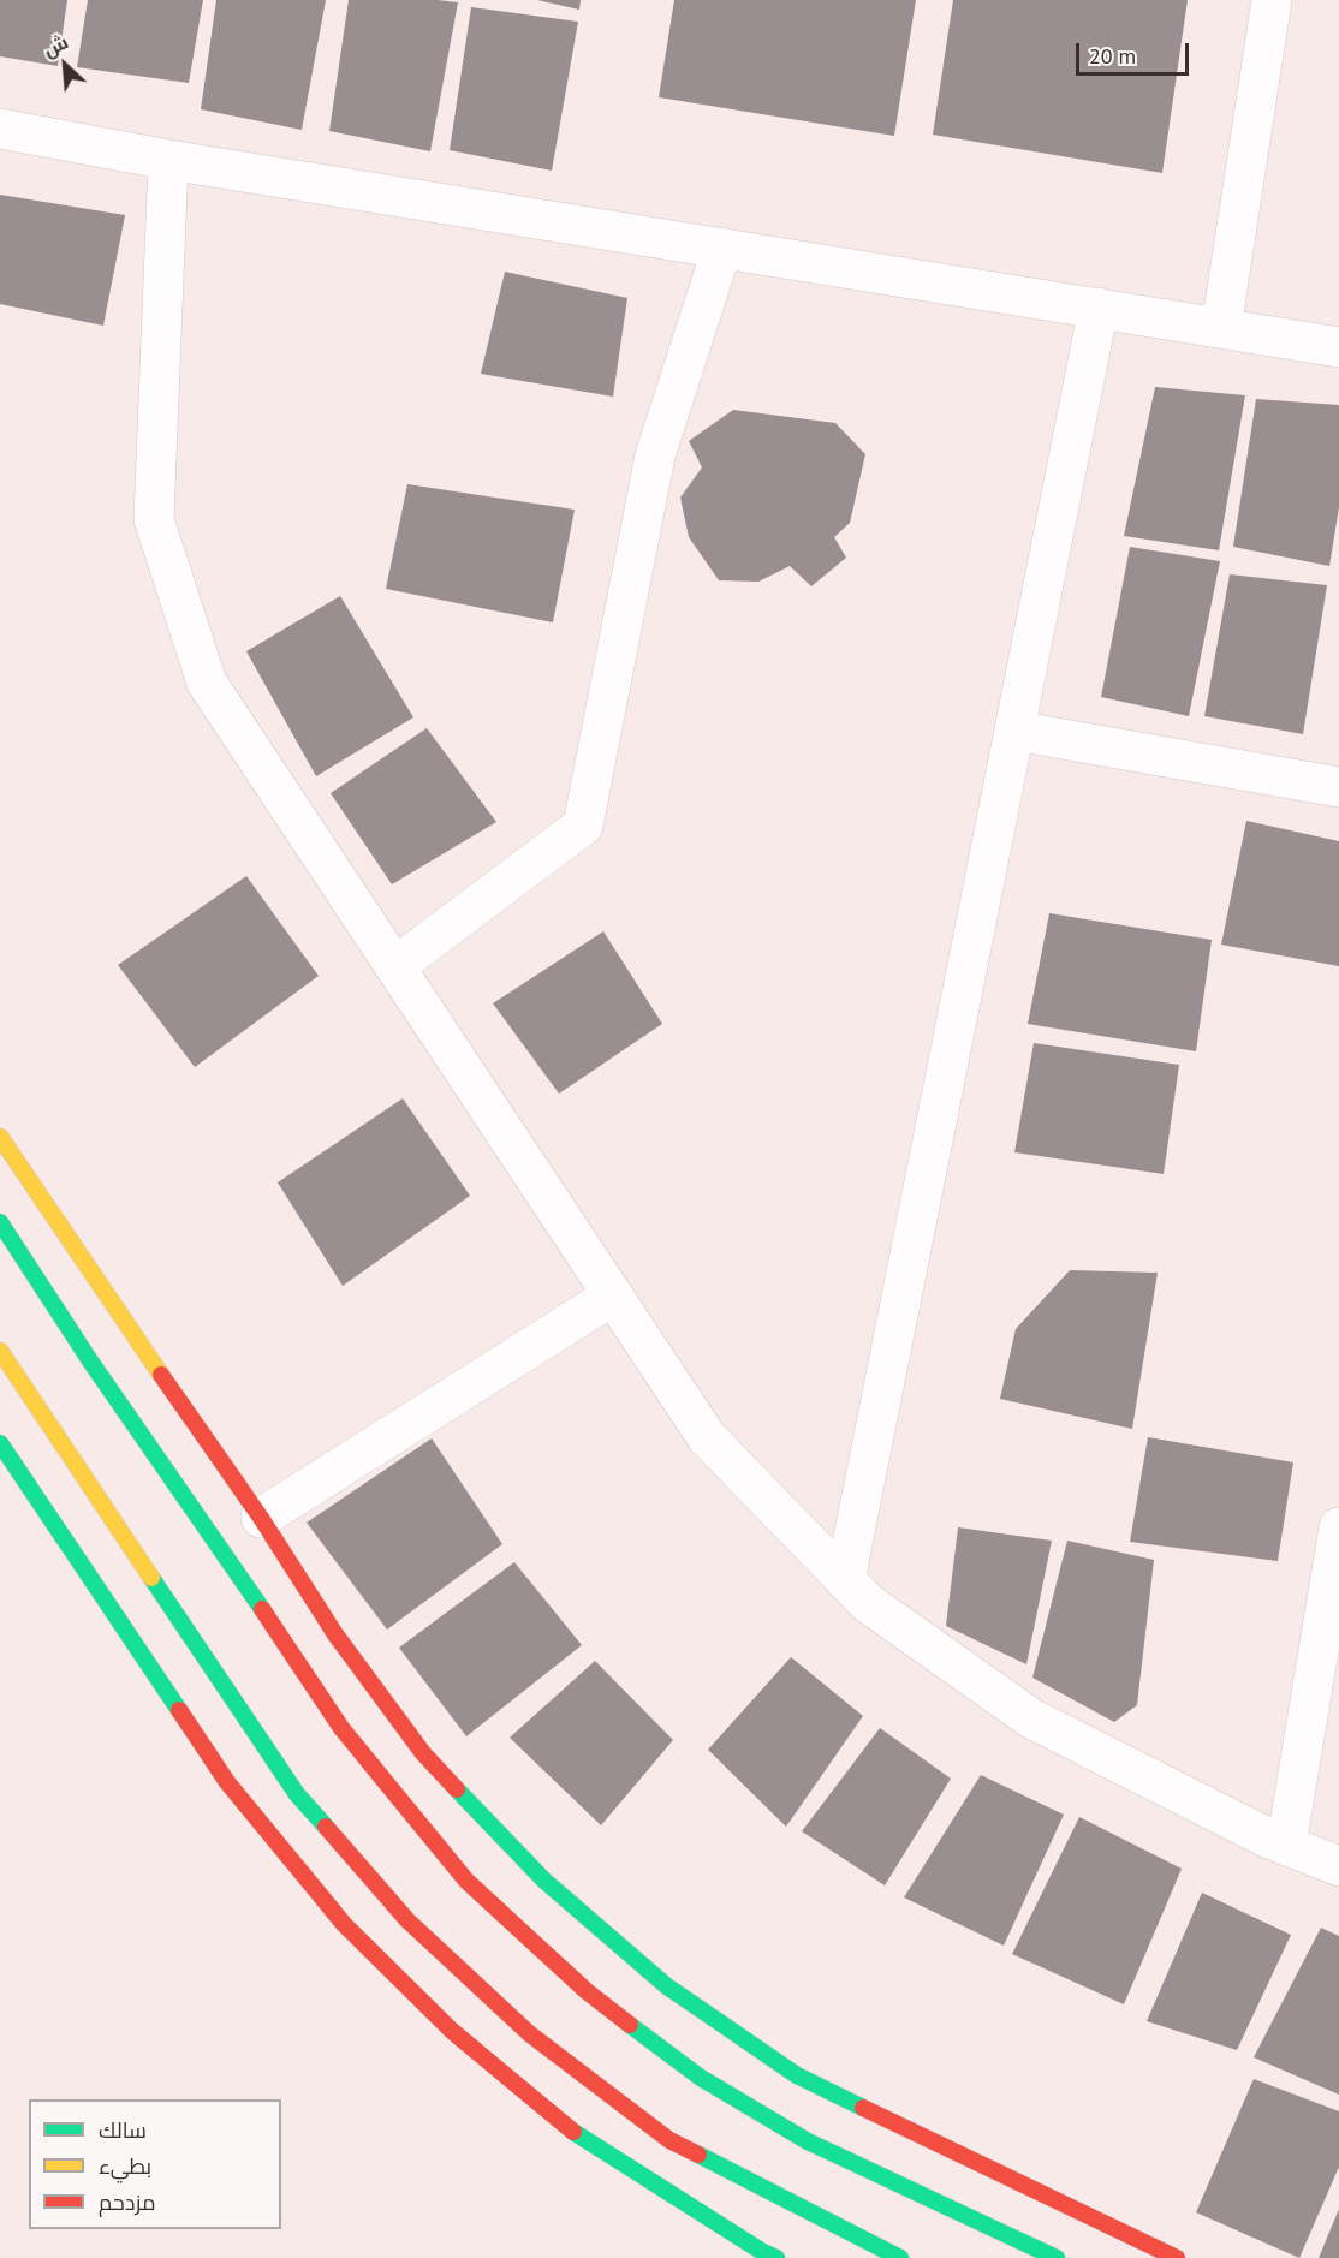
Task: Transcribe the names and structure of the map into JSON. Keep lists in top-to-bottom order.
{
  "legend": ["سالك", "بطيء", "مزدحم"],
  "scale_bar": "20 m",
  "north": "top left"
}
